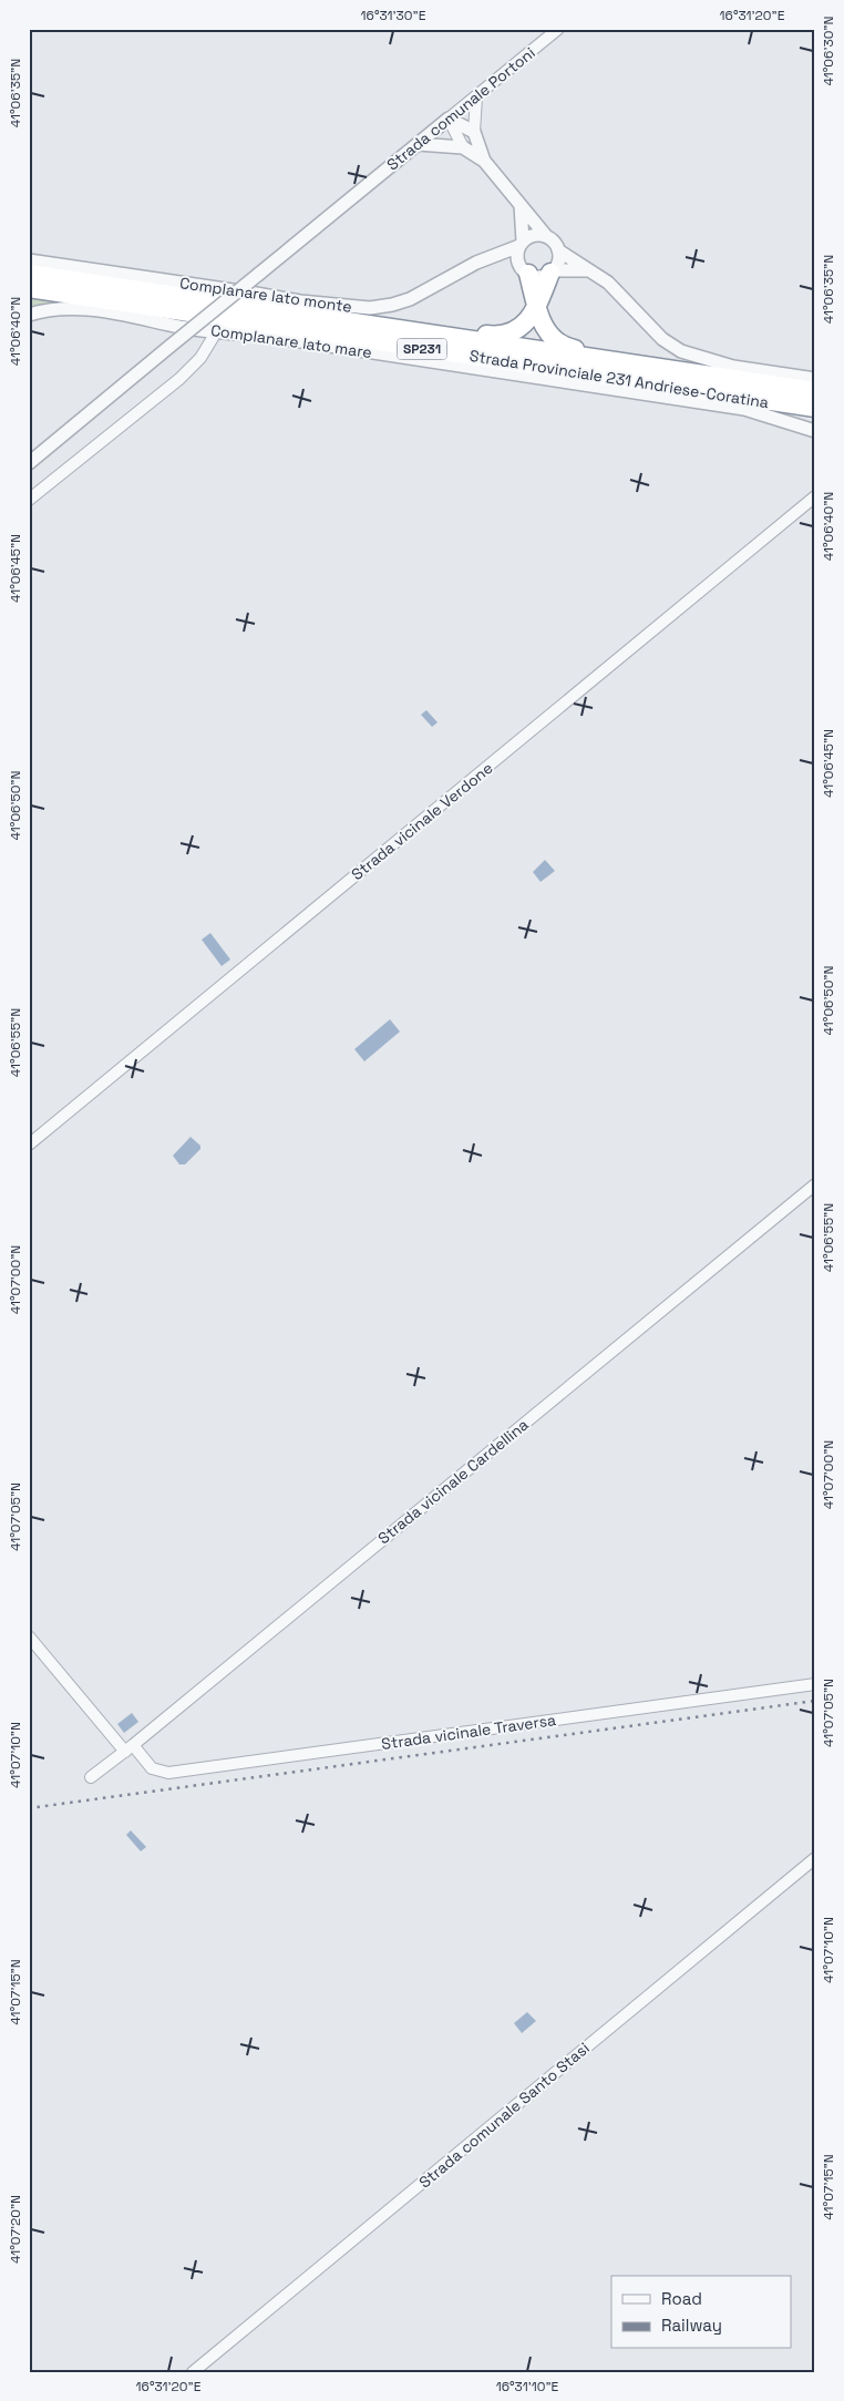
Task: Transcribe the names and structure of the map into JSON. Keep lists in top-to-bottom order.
{
  "streets": {
    "highway": ["SP231", "Strada Provinciale 231 Andriese-Coratina"],
    "street": [
      "Strada comunale Portoni",
      "Complanare lato monte",
      "Complanare lato mare",
      "Strada vicinale Verdone",
      "Strada vicinale Cardellina",
      "Strada vicinale Traversa",
      "Strada comunale Santo Stasi"
    ]
  },
  "crossings": [
    ["Strada vicinale Cardellina", "Strada vicinale Traversa"]
  ],
  "legend": ["Road", "Railway"],
  "coordinates": [
    "16°31'30\"E",
    "16°31'20\"E",
    "41°06'30\"N",
    "41°06'35\"N",
    "41°06'40\"N",
    "41°06'45\"N",
    "41°06'50\"N",
    "41°06'55\"N",
    "41°07'00\"N",
    "41°07'05\"N",
    "41°07'10\"N",
    "41°07'15\"N",
    "41°07'20\"N",
    "16°31'10\"E"
  ]
}
